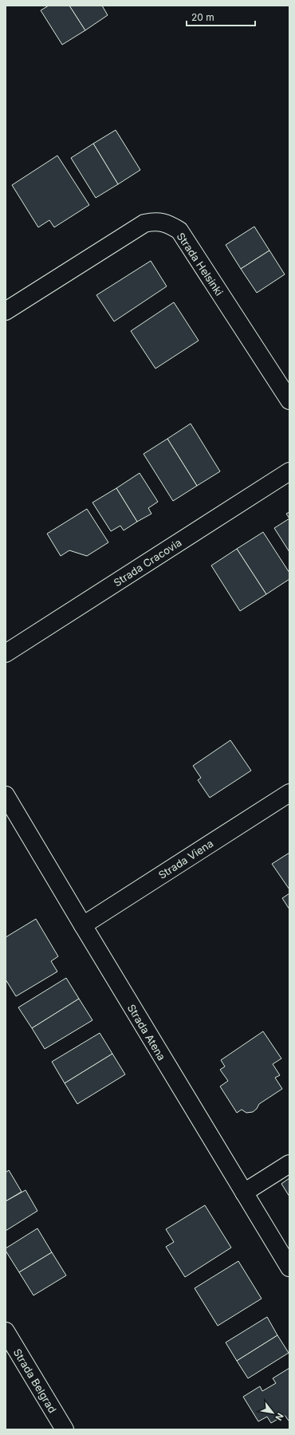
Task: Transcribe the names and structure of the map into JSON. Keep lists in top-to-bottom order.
{
  "streets": {
    "street": [
      "Strada Helsinki",
      "Strada Cracovia",
      "Strada Viena",
      "Strada Atena",
      "Strada Belgrad"
    ]
  },
  "crossings": [
    ["Strada Viena", "Strada Atena"]
  ],
  "scale_bar": "20 m",
  "north": "bottom right"
}
